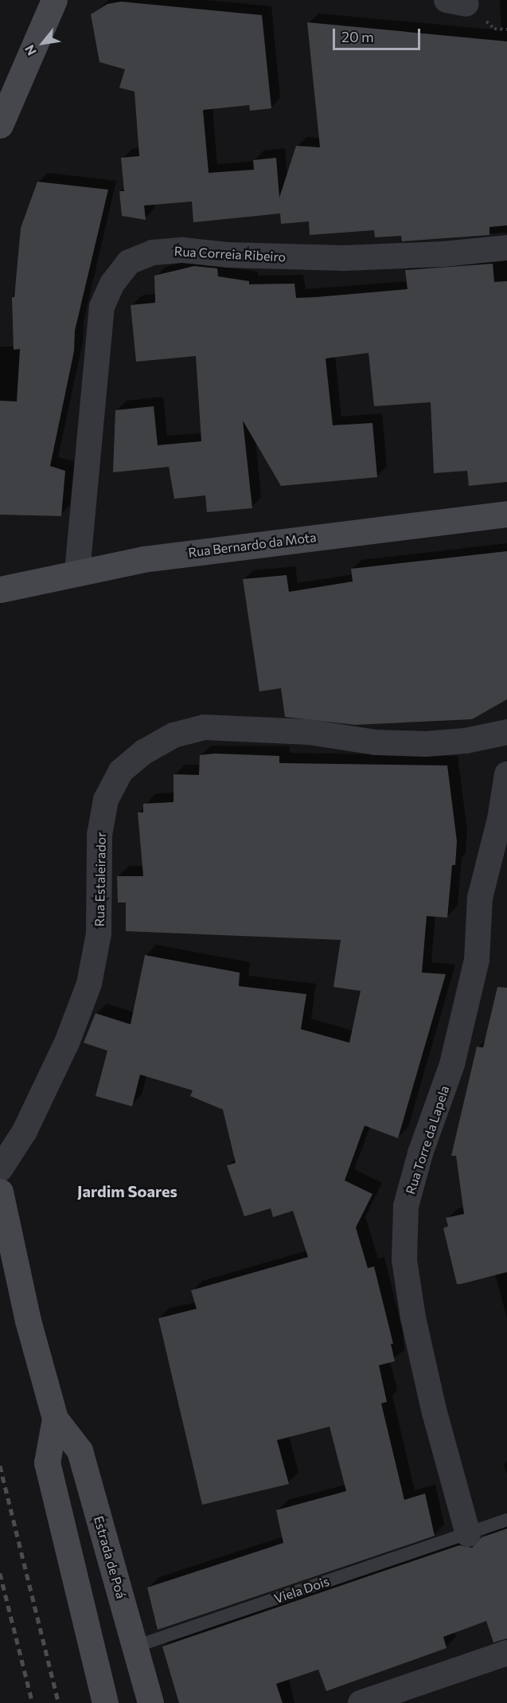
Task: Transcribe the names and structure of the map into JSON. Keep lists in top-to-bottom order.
{
  "streets": {
    "main road": ["Rua Bernardo da Mota", "Estrada de Poá"],
    "street": ["Rua Correia Ribeiro", "Rua Estaleirador", "Rua Torre da Lapela"],
    "lane": ["Viela Dois"]
  },
  "crossings": [
    ["Rua Correia Ribeiro", "Rua Bernardo da Mota"],
    ["Rua Torre da Lapela", "Viela Dois"],
    ["Estrada de Poá", "Viela Dois"]
  ],
  "districts": ["Jardim Soares"],
  "scale_bar": "20 m",
  "north": "bottom left"
}
